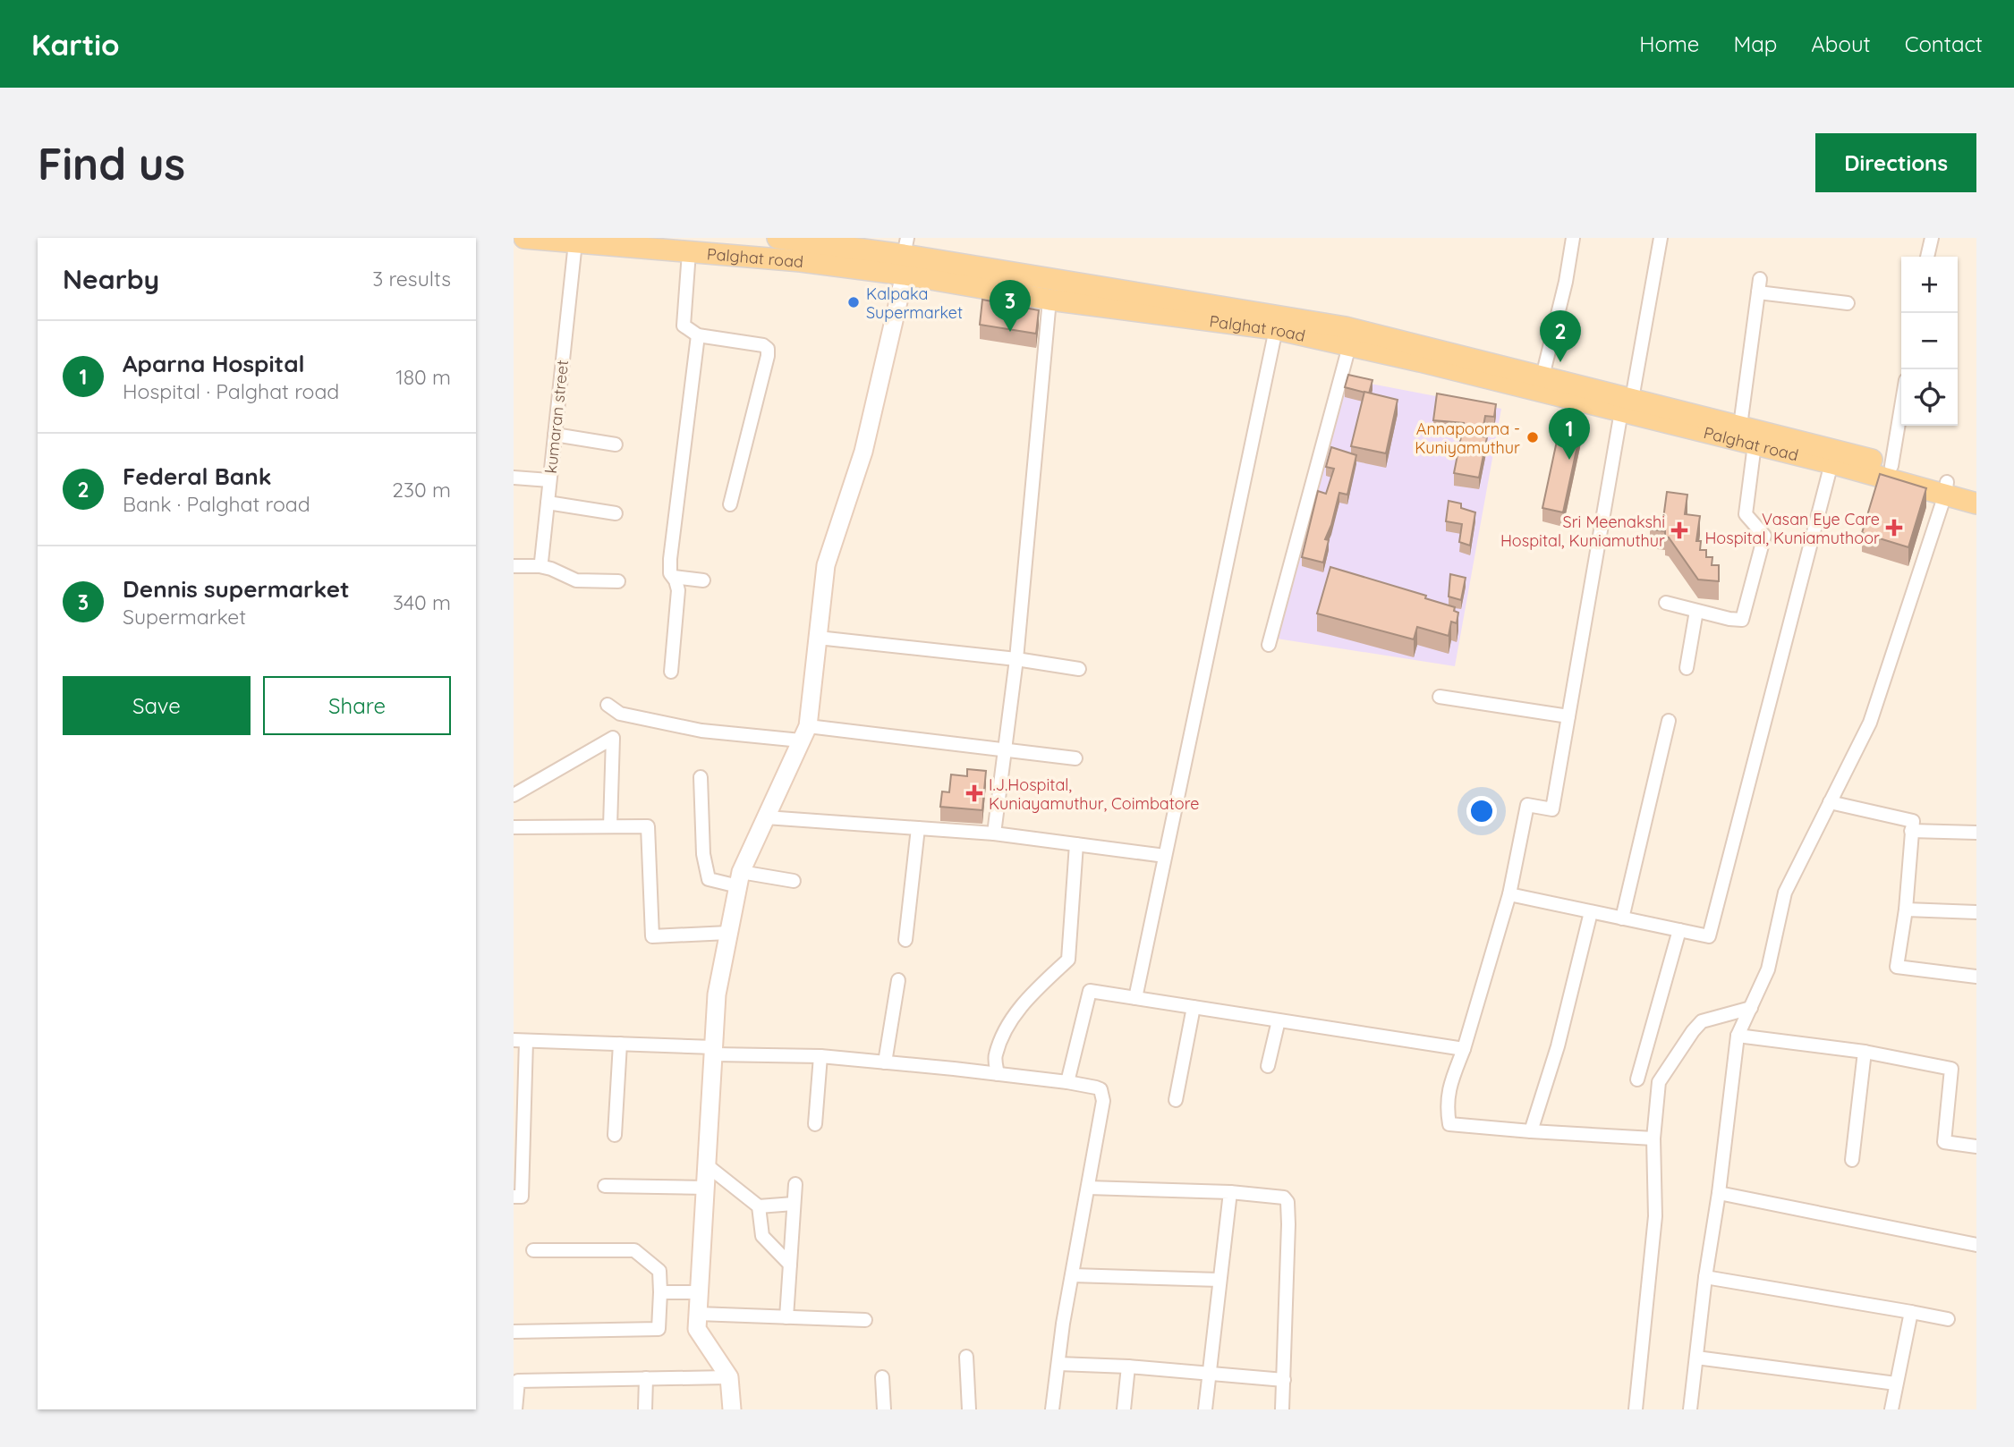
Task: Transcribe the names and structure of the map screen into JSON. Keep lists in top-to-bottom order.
{
  "streets": {
    "main road": ["Palghat road"],
    "street": ["kumaran street"]
  },
  "crossings": [
    ["Palghat road", "kumaran street"]
  ],
  "places": {
    "other": ["Kalpaka Supermarket", "Annapoorna - Kuniyamuthur"],
    "health": ["Vasan Eye Care Hospital, Kuniamuthoor", "Sri Meenakshi Hospital, Kuniamuthur", "I.J.Hospital, Kuniayamuthur, Coimbatore"]
  },
  "page": {
    "header": "Kartio",
    "nav": [
      "Home",
      "Map",
      "About",
      "Contact"
    ],
    "buttons": [
      "Directions",
      ["Save", "Share"]
    ],
    "title": "Find us",
    "heading": ["Nearby", "3 results"],
    "map_buttons": ["+", "−"],
    "pins": ["3", "2", "1"],
    "list": [
      {
        "mark": "1",
        "name": "Aparna Hospital",
        "note": "Hospital · Palghat road",
        "value": "180 m"
      },
      {
        "mark": "2",
        "name": "Federal Bank",
        "note": "Bank · Palghat road",
        "value": "230 m"
      },
      {
        "mark": "3",
        "name": "Dennis supermarket",
        "note": "Supermarket",
        "value": "340 m"
      }
    ]
  }
}
